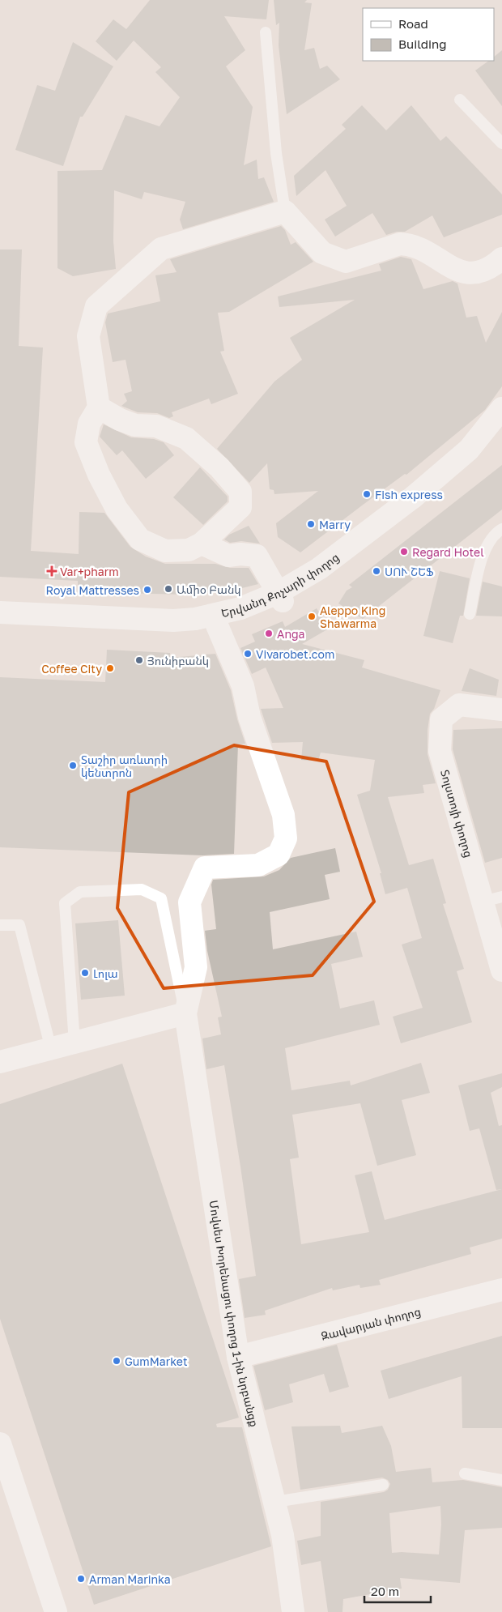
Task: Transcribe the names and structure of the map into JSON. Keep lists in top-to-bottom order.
{
  "streets": {
    "street": [
      "Երվանդ Քոչարի փողոց",
      "Տոլստոյի փողոց",
      "Մովսես Խորենացու փողոց 1-ին նրբանցք",
      "Զավարյան փողոց"
    ]
  },
  "crossings": [
    ["Մովսես Խորենացու փողոց 1-ին նրբանցք", "Զավարյան փողոց"]
  ],
  "places": {
    "other": [
      "Fish express",
      "Marry",
      "Regard Hotel",
      "ՍՈՒ ՇԵՖ",
      "Ամիօ Բանկ",
      "Royal Mattresses",
      "Aleppo King Shawarma",
      "Anga",
      "Vivarobet.com",
      "Յունիբանկ",
      "Coffee City",
      "Տաշիր առևտրի կենտրոն",
      "Լոլա",
      "GumMarket",
      "Arman Marinka"
    ],
    "health": ["Var+pharm"]
  },
  "legend": ["Road", "Building"],
  "scale_bar": "20 m"
}
